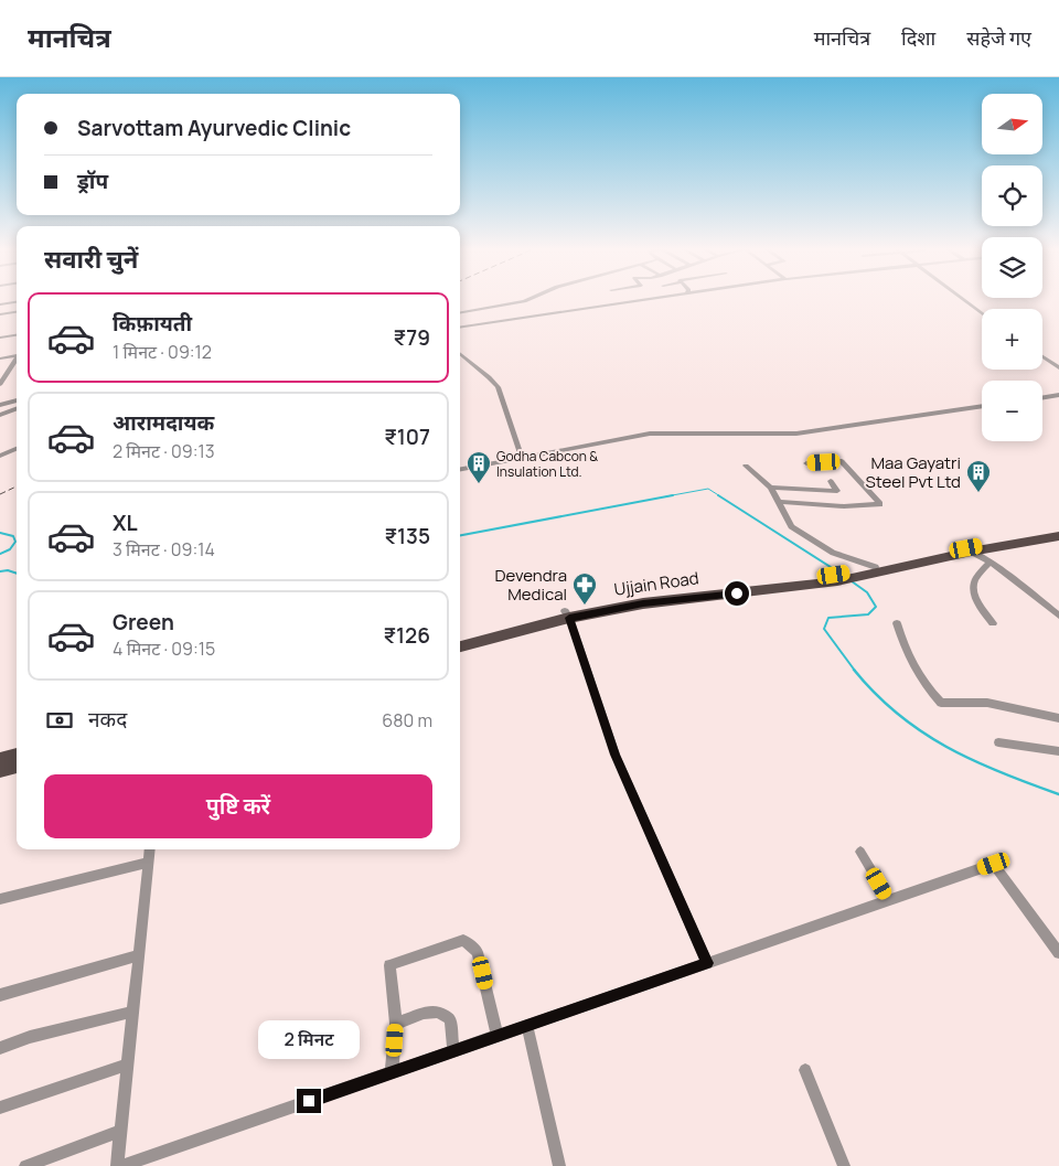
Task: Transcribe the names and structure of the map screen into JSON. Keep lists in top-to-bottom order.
{
  "streets": {
    "main road": ["Ujjain Road"]
  },
  "places": {
    "building": ["Godha Cabcon & Insulation Ltd.", "Maa Gayatri Steel Pvt Ltd"],
    "pharmacy": ["Devendra Medical"]
  },
  "north": "right",
  "page": {
    "header": "मानचित्र",
    "nav": ["मानचित्र", "दिशा", "सहेजे गए"],
    "map_buttons": ["+", "−"],
    "banner": ["Sarvottam Ayurvedic Clinic", "ड्रॉप"],
    "heading": "सवारी चुनें",
    "list": [
      {
        "name": "किफ़ायती",
        "note": "1 मिनट · 09:12",
        "value": "₹79"
      },
      {
        "name": "आरामदायक",
        "note": "2 मिनट · 09:13",
        "value": "₹107"
      },
      {
        "name": "XL",
        "note": "3 मिनट · 09:14",
        "value": "₹135"
      },
      {
        "name": "Green",
        "note": "4 मिनट · 09:15",
        "value": "₹126"
      }
    ],
    "pay": ["नकद", "680 m"],
    "buttons": "पुष्टि करें",
    "bubble": "2 मिनट"
  }
}
